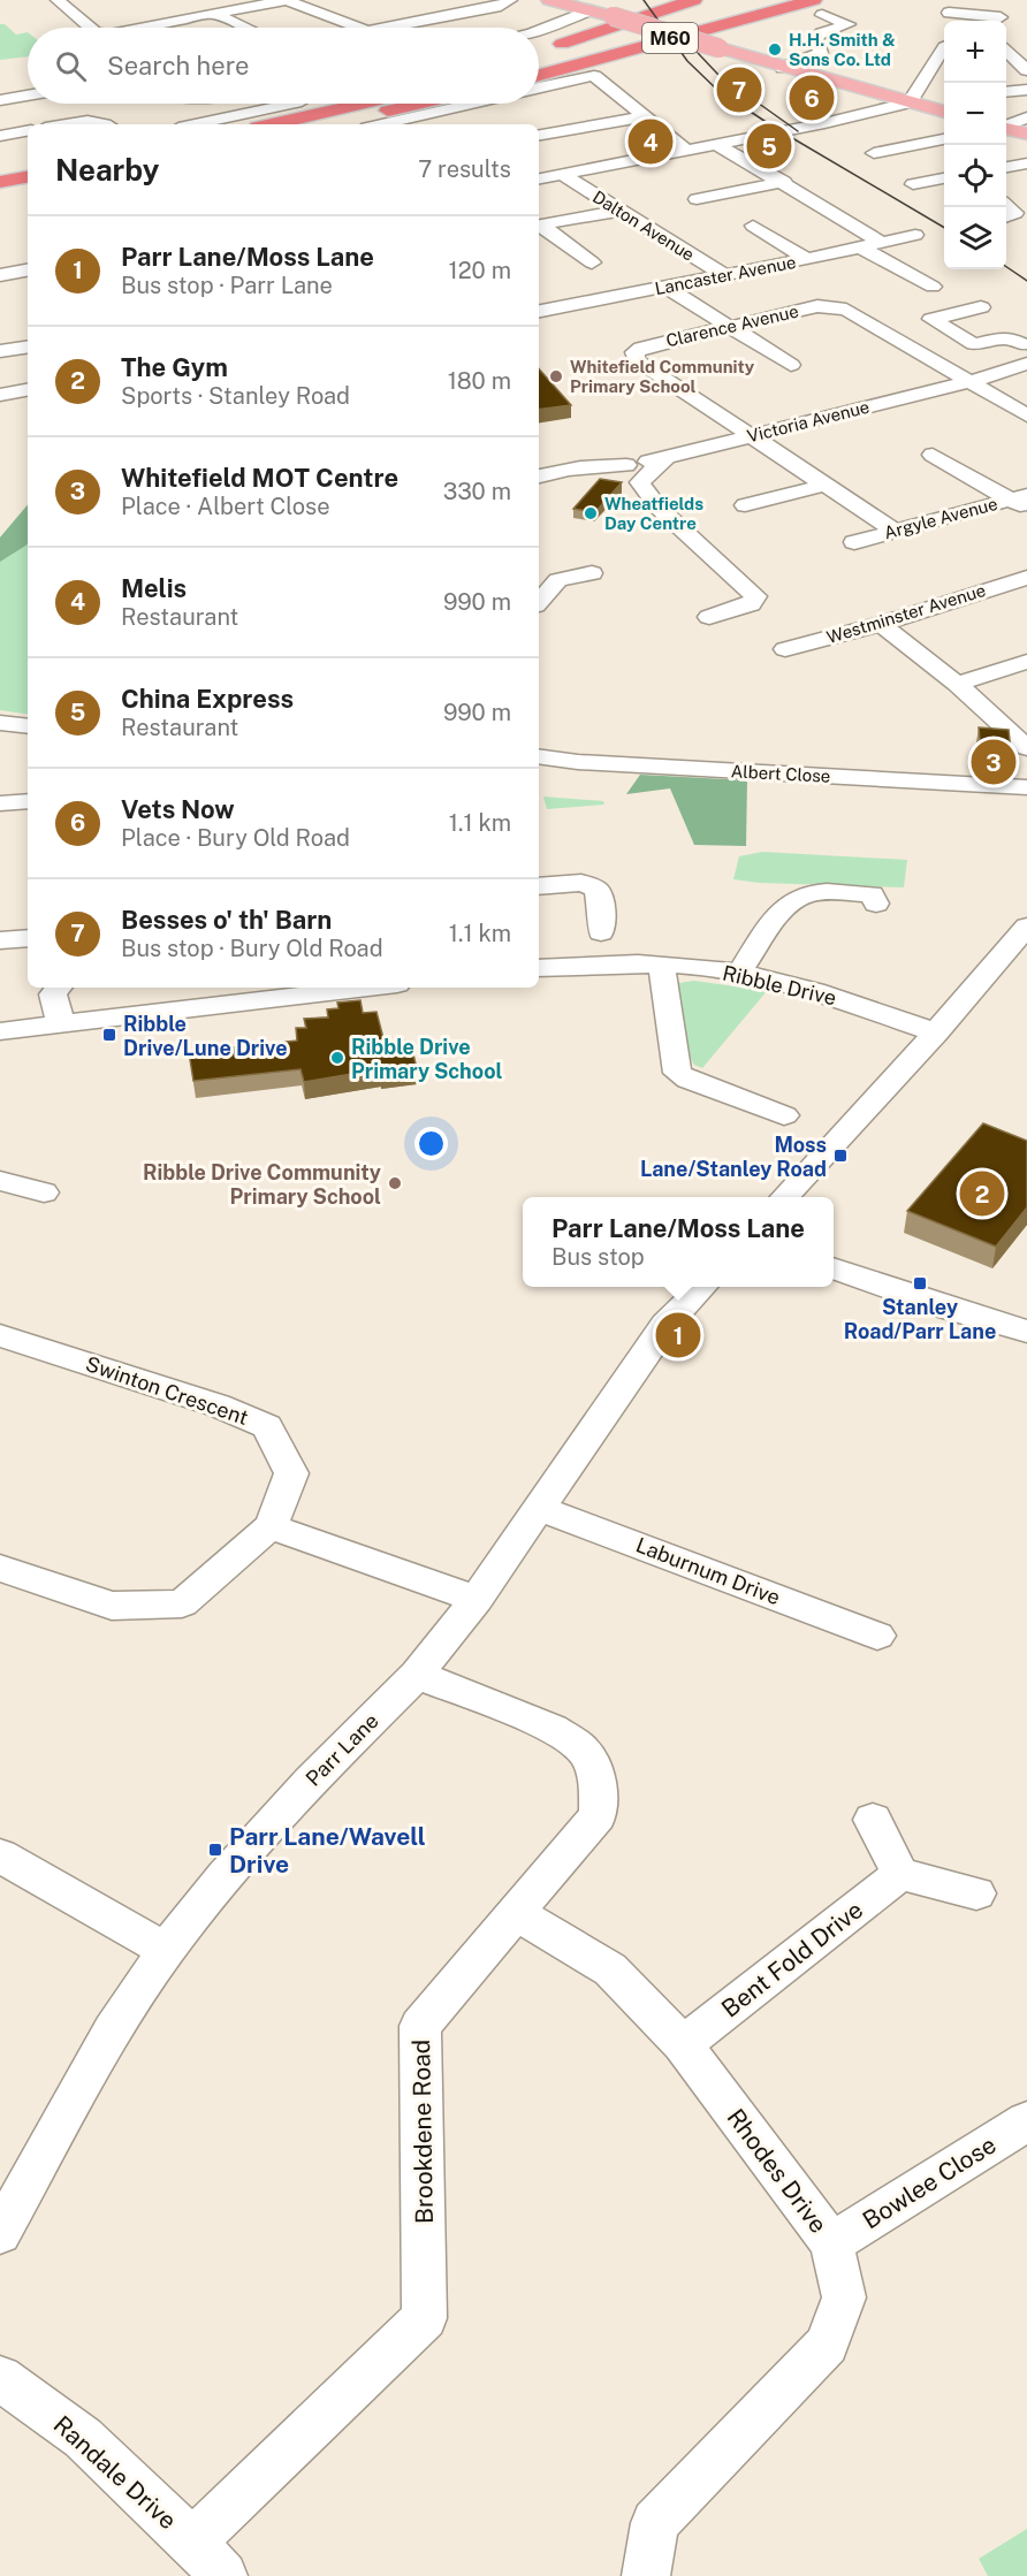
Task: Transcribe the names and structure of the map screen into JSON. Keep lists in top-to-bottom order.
{
  "streets": {
    "highway": ["M60"],
    "street": [
      "Dalton Avenue",
      "Lancaster Avenue",
      "Clarence Avenue",
      "Victoria Avenue",
      "Argyle Avenue",
      "Westminster Avenue",
      "Albert Close",
      "Ribble Drive",
      "Swinton Crescent",
      "Laburnum Drive",
      "Parr Lane",
      "Bent Fold Drive",
      "Brookdene Road",
      "Rhodes Drive",
      "Bowlee Close",
      "Randale Drive"
    ]
  },
  "crossings": [
    ["Dalton Avenue", "Lancaster Avenue"],
    ["Clarence Avenue", "Victoria Avenue"],
    ["Laburnum Drive", "Parr Lane"],
    ["Parr Lane", "Brookdene Road"],
    ["Bent Fold Drive", "Rhodes Drive"],
    ["Brookdene Road", "Rhodes Drive"],
    ["Brookdene Road", "Randale Drive"],
    ["Rhodes Drive", "Bowlee Close"]
  ],
  "places": {
    "other": [
      "H.H. Smith & Sons Co. Ltd",
      "Whitefield Community Primary School",
      "Wheatfields Day Centre",
      "Ribble Drive Primary School",
      "Ribble Drive Community Primary School"
    ],
    "transit": [
      "Ribble Drive/Lune Drive",
      "Moss Lane/Stanley Road",
      "Stanley Road/Parr Lane",
      "Parr Lane/Wavell Drive"
    ]
  },
  "page": {
    "map_buttons": ["+", "−"],
    "search": "Search here",
    "pins": [
      "7",
      "6",
      "4",
      "5",
      "3",
      "2",
      "1"
    ],
    "heading": ["Nearby", "7 results"],
    "list": [
      {
        "mark": "1",
        "name": "Parr Lane/Moss Lane",
        "note": "Bus stop · Parr Lane",
        "value": "120 m"
      },
      {
        "mark": "2",
        "name": "The Gym",
        "note": "Sports · Stanley Road",
        "value": "180 m"
      },
      {
        "mark": "3",
        "name": "Whitefield MOT Centre",
        "note": "Place · Albert Close",
        "value": "330 m"
      },
      {
        "mark": "4",
        "name": "Melis",
        "note": "Restaurant",
        "value": "990 m"
      },
      {
        "mark": "5",
        "name": "China Express",
        "note": "Restaurant",
        "value": "990 m"
      },
      {
        "mark": "6",
        "name": "Vets Now",
        "note": "Place · Bury Old Road",
        "value": "1.1 km"
      },
      {
        "mark": "7",
        "name": "Besses o' th' Barn",
        "note": "Bus stop · Bury Old Road",
        "value": "1.1 km"
      }
    ],
    "popup": ["Parr Lane/Moss Lane", "Bus stop"]
  }
}
